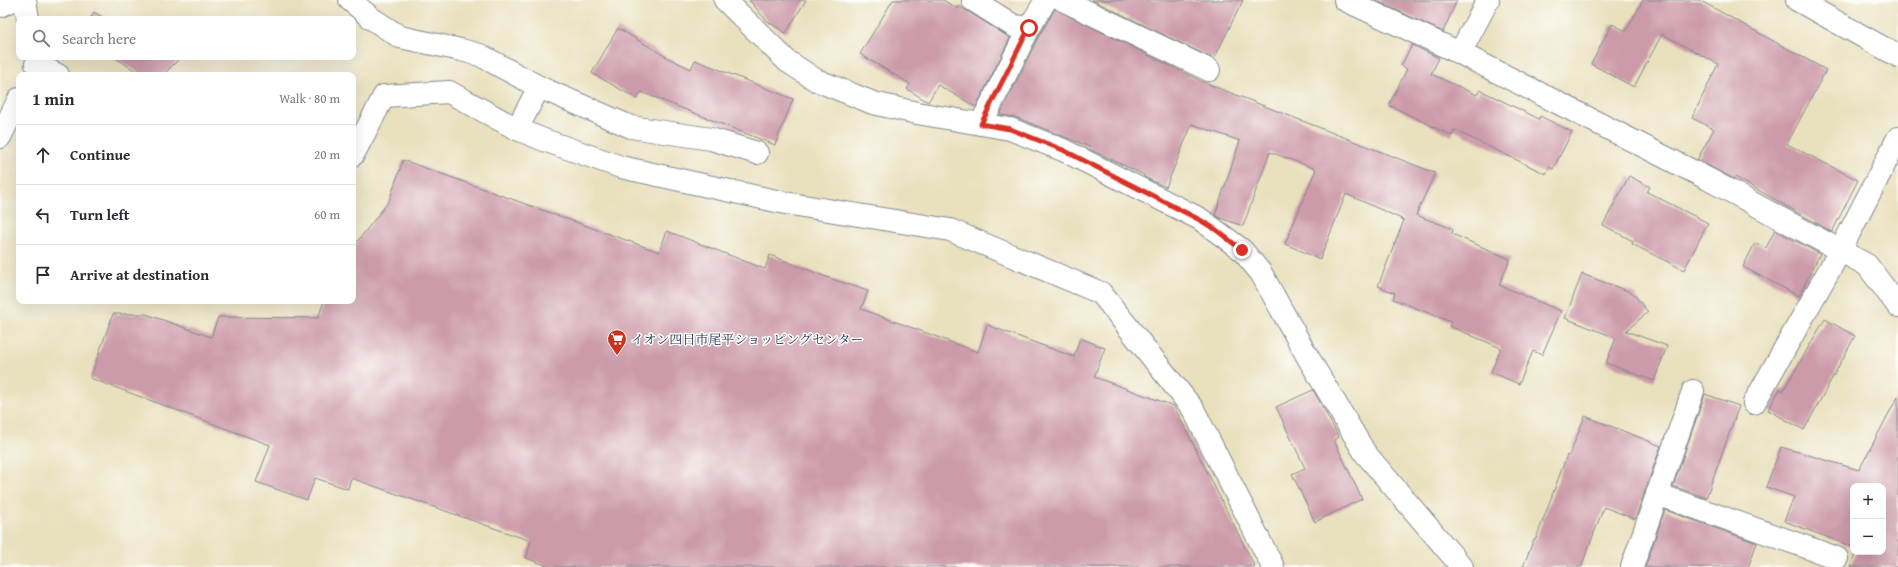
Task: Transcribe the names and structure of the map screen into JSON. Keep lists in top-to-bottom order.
{
  "places": {
    "supermarket": ["イオン四日市尾平ショッピングセンター"]
  },
  "page": {
    "search": "Search here",
    "heading": ["1 min", "Walk · 80 m"],
    "list": [
      ["Continue", "20 m"],
      ["Turn left", "60 m"],
      "Arrive at destination"
    ],
    "map_buttons": ["+", "−"]
  }
}
